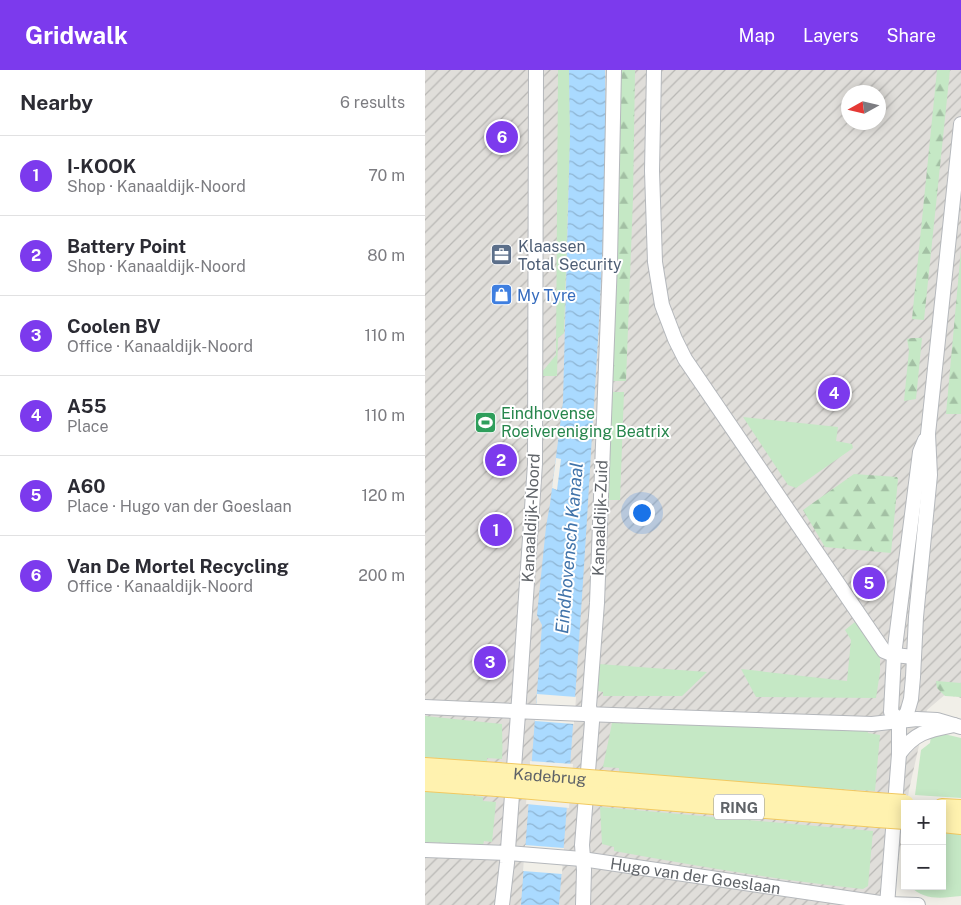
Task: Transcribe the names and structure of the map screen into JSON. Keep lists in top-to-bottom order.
{
  "streets": {
    "main road": ["Kadebrug", "RING"],
    "street": ["Kanaaldijk-Noord", "Kanaaldijk-Zuid", "Hugo van der Goeslaan"]
  },
  "crossings": [
    ["Kanaaldijk-Noord", "Hugo van der Goeslaan"],
    ["Kanaaldijk-Zuid", "Hugo van der Goeslaan"],
    ["Kadebrug", "RING"]
  ],
  "water": ["Eindhovensch Kanaal"],
  "places": {
    "office": ["Klaassen Total Security"],
    "shop": ["My Tyre"],
    "sports": ["Eindhovense Roeivereniging Beatrix"]
  },
  "north": "left",
  "page": {
    "header": "Gridwalk",
    "nav": ["Map", "Layers", "Share"],
    "heading": ["Nearby", "6 results"],
    "pins": [
      "6",
      "4",
      "2",
      "1",
      "5",
      "3"
    ],
    "list": [
      {
        "mark": "1",
        "name": "I-KOOK",
        "note": "Shop · Kanaaldijk-Noord",
        "value": "70 m"
      },
      {
        "mark": "2",
        "name": "Battery Point",
        "note": "Shop · Kanaaldijk-Noord",
        "value": "80 m"
      },
      {
        "mark": "3",
        "name": "Coolen BV",
        "note": "Office · Kanaaldijk-Noord",
        "value": "110 m"
      },
      {
        "mark": "4",
        "name": "A55",
        "note": "Place",
        "value": "110 m"
      },
      {
        "mark": "5",
        "name": "A60",
        "note": "Place · Hugo van der Goeslaan",
        "value": "120 m"
      },
      {
        "mark": "6",
        "name": "Van De Mortel Recycling",
        "note": "Office · Kanaaldijk-Noord",
        "value": "200 m"
      }
    ],
    "map_buttons": ["+", "−"]
  }
}
